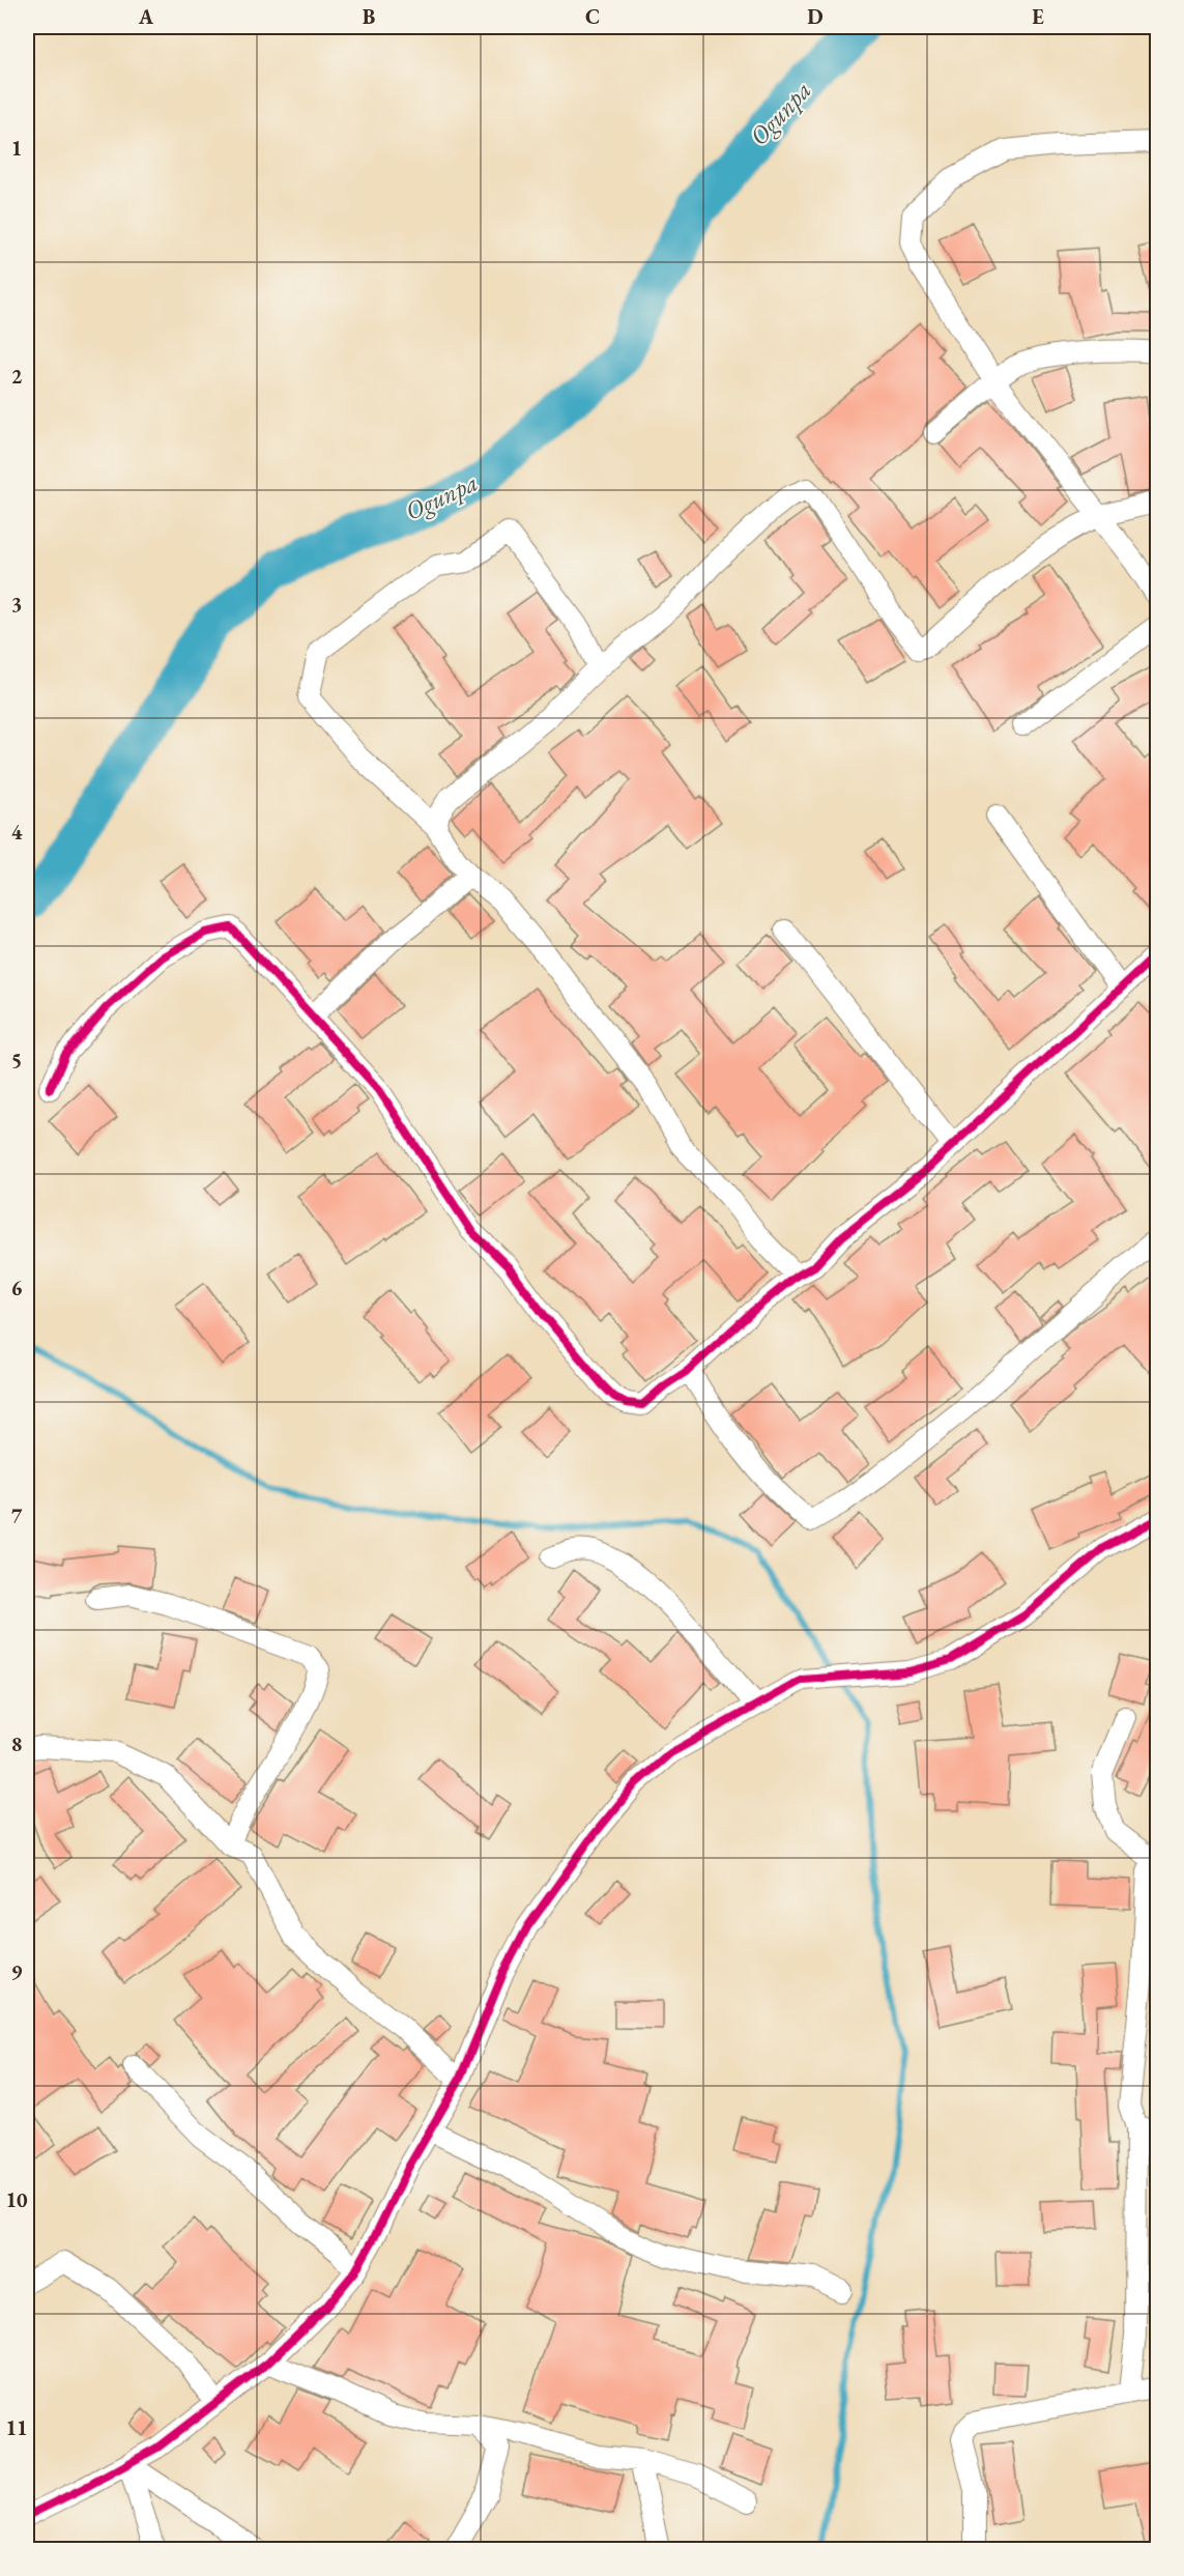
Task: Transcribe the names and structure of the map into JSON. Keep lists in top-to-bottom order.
{
  "water": ["Ogunpa"],
  "grid": {
    "columns": [
      "A",
      "B",
      "C",
      "D",
      "E"
    ],
    "rows": [
      "1",
      "2",
      "3",
      "4",
      "5",
      "6",
      "7",
      "8",
      "9",
      "10",
      "11"
    ]
  }
}
